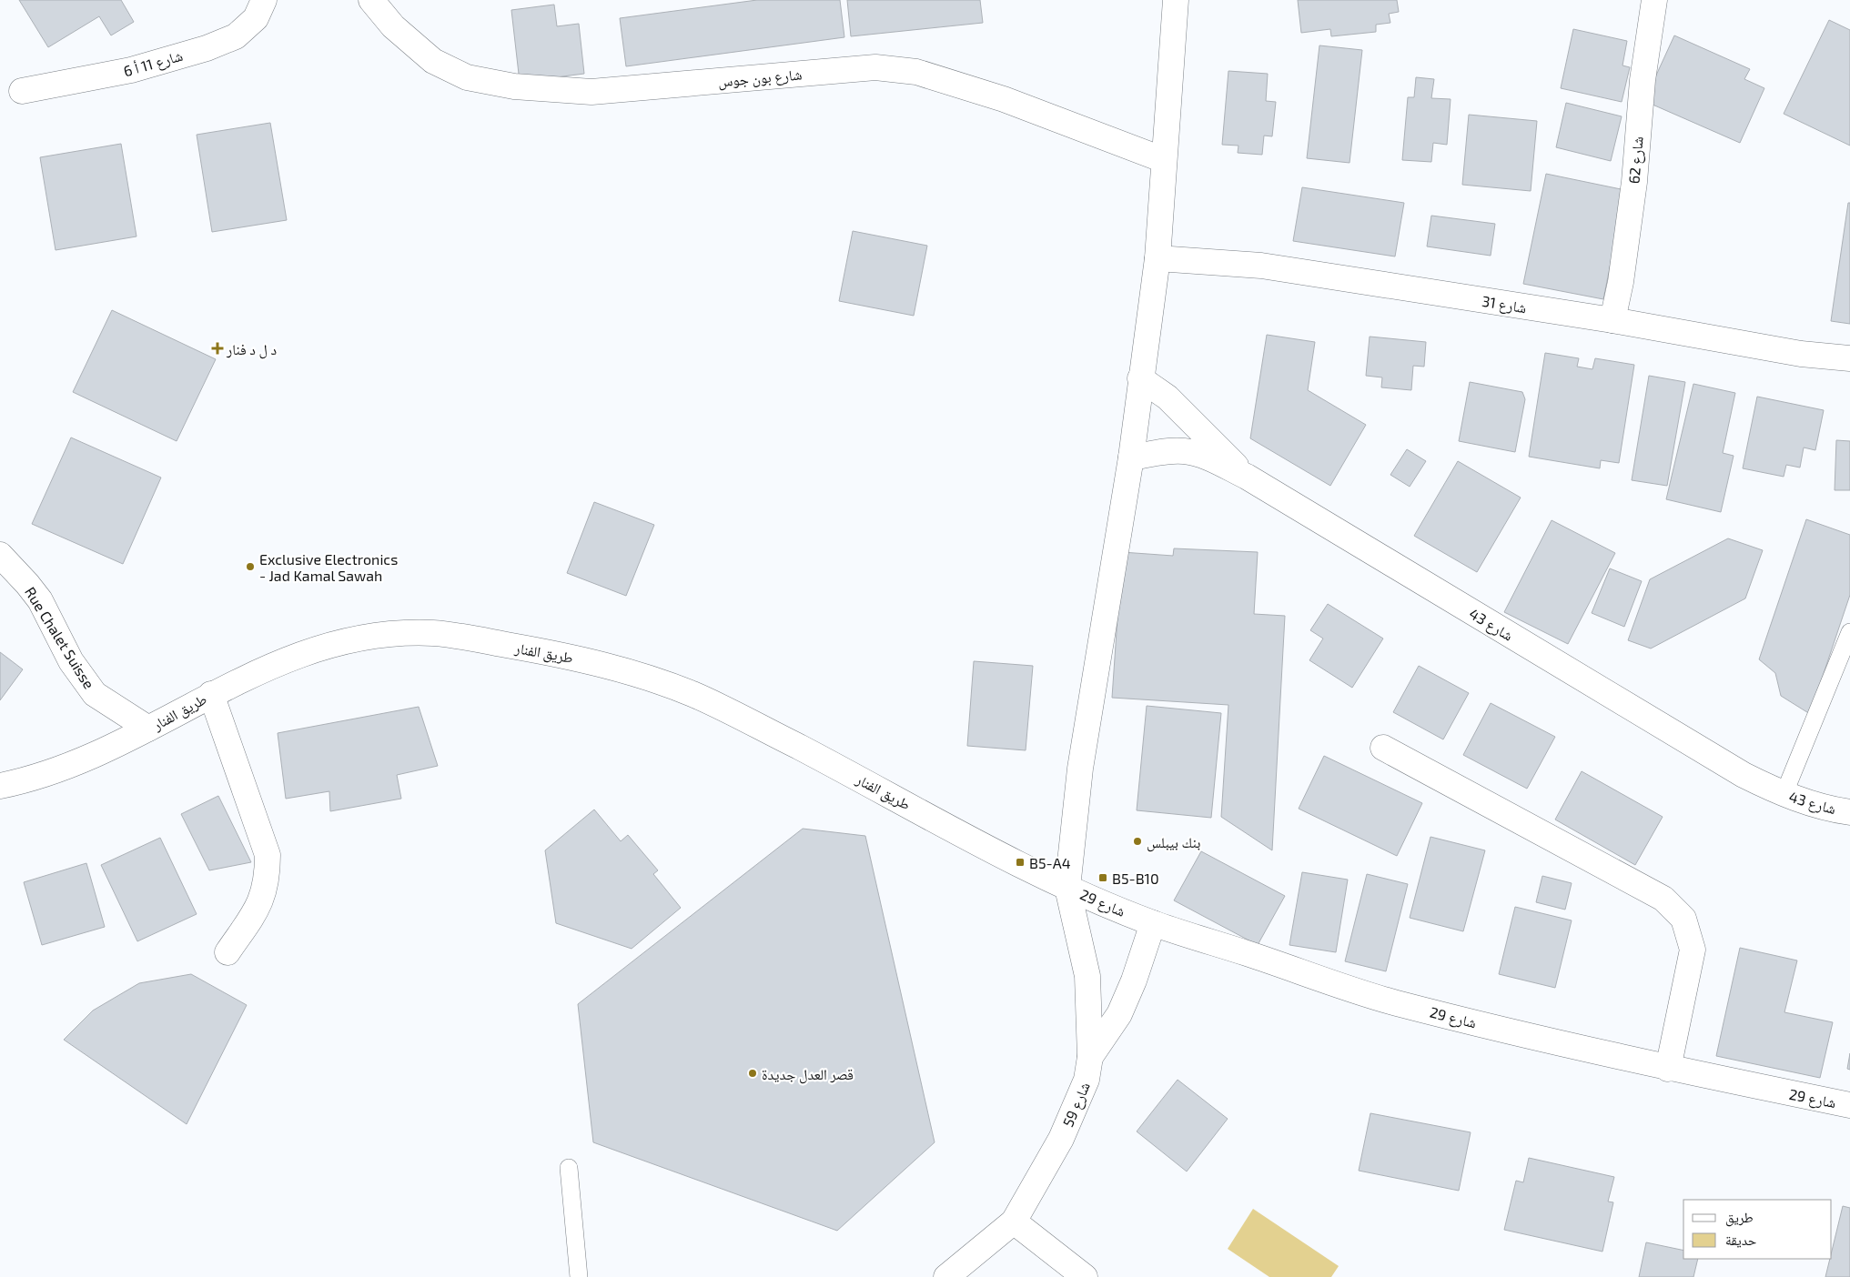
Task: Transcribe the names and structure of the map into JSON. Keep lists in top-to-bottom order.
{
  "streets": {
    "street": [
      "شارع 11 أ 6",
      "شارع بون جوس",
      "شارع 62",
      "شارع 31",
      "شارع 43",
      "Rue Chalet Suisse",
      "طريق الفنار",
      "شارع 29",
      "شارع 59"
    ]
  },
  "crossings": [
    ["شارع بون جوس", "شارع 59"],
    ["شارع 62", "شارع 31"],
    ["شارع 31", "شارع 59"],
    ["شارع 43", "شارع 59"],
    ["Rue Chalet Suisse", "طريق الفنار"],
    ["طريق الفنار", "شارع 29"],
    ["طريق الفنار", "شارع 59"],
    ["شارع 29", "شارع 59"]
  ],
  "places": {
    "health": ["د ل د فنار"],
    "other": ["Exclusive Electronics - Jad Kamal Sawah", "بنك بيبلس", "قصر العدل جديدة"],
    "transit": ["B5-A4", "B5-B10"]
  },
  "legend": ["طريق", "حديقة"]
}
